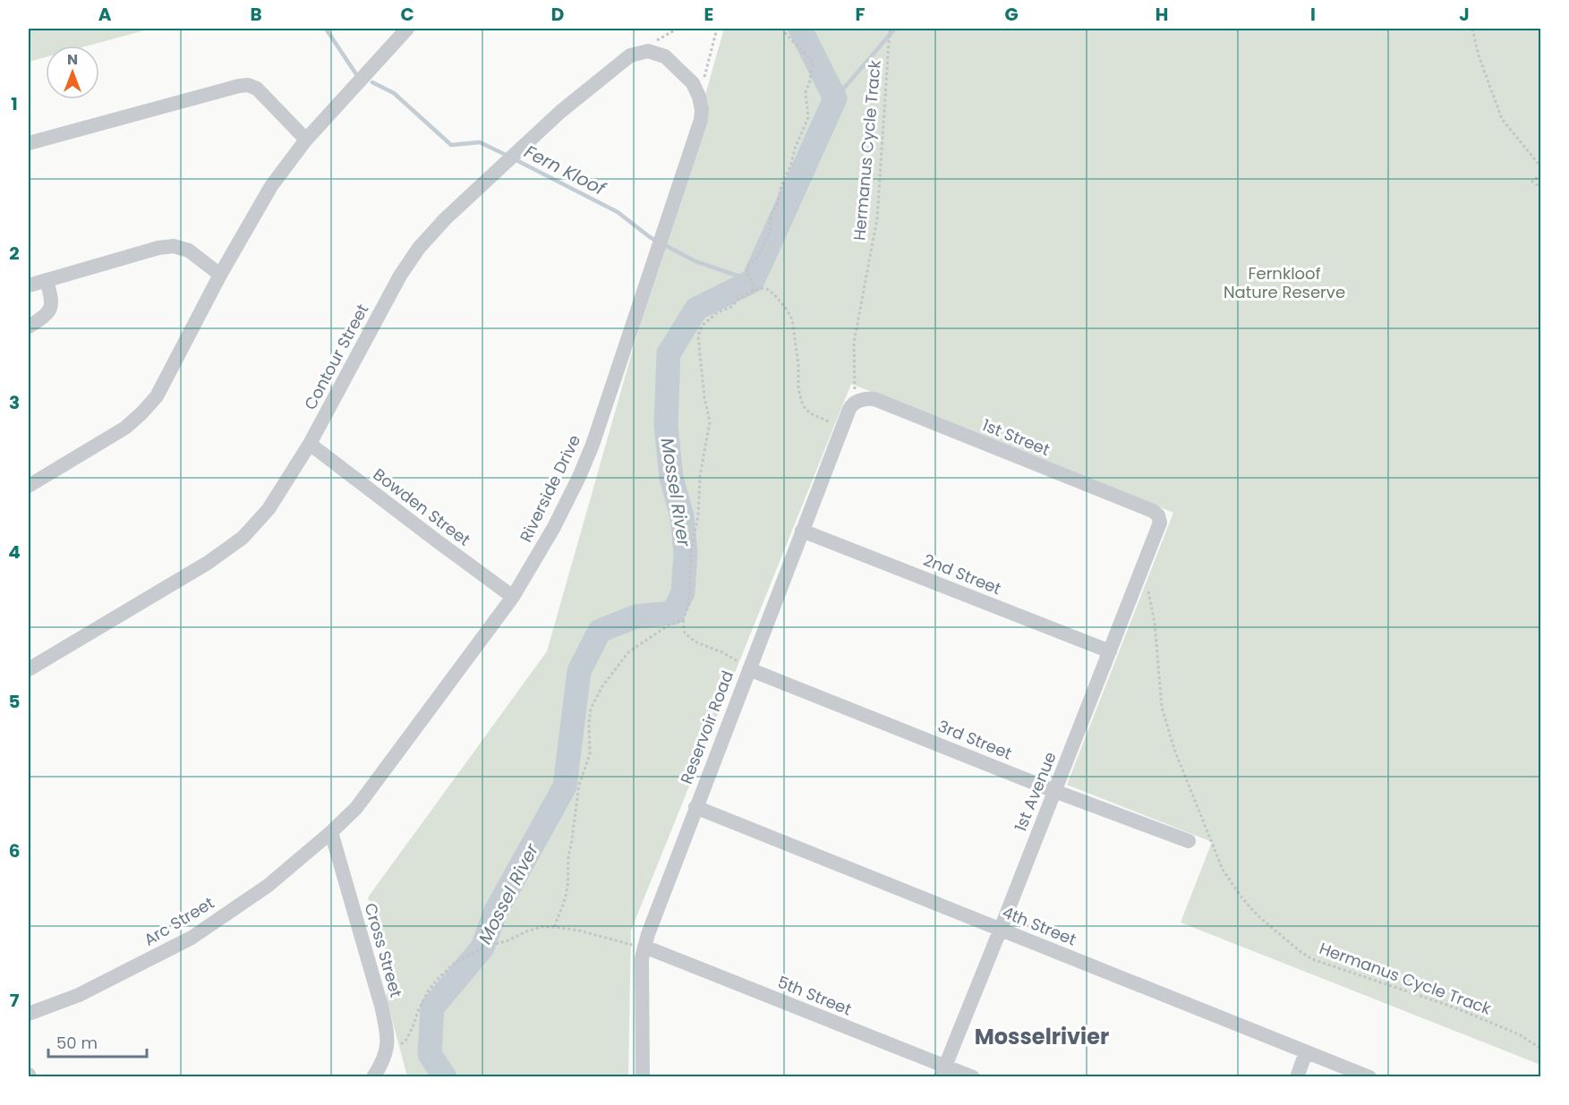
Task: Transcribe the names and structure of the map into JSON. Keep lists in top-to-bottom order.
{
  "streets": {
    "street": [
      "Contour Street",
      "1st Street",
      "Riverside Drive",
      "Bowden Street",
      "2nd Street",
      "Reservoir Road",
      "3rd Street",
      "1st Avenue",
      "Arc Street",
      "4th Street",
      "Cross Street",
      "5th Street"
    ],
    "path": ["Hermanus Cycle Track"]
  },
  "crossings": [
    ["Hermanus Cycle Track", "1st Street"],
    ["Hermanus Cycle Track", "Reservoir Road"],
    ["Hermanus Cycle Track", "1st Avenue"],
    ["Contour Street", "Riverside Drive"],
    ["Contour Street", "Bowden Street"],
    ["1st Street", "Reservoir Road"],
    ["1st Street", "1st Avenue"],
    ["Riverside Drive", "Bowden Street"],
    ["Riverside Drive", "Arc Street"],
    ["Riverside Drive", "Cross Street"],
    ["2nd Street", "Reservoir Road"],
    ["2nd Street", "1st Avenue"],
    ["Reservoir Road", "3rd Street"],
    ["Reservoir Road", "4th Street"],
    ["Reservoir Road", "5th Street"],
    ["3rd Street", "1st Avenue"],
    ["1st Avenue", "4th Street"],
    ["1st Avenue", "5th Street"],
    ["Arc Street", "Cross Street"]
  ],
  "districts": ["Mosselrivier"],
  "water": ["Fern Kloof", "Mossel River"],
  "parks": ["Fernkloof Nature Reserve"],
  "scale_bar": "50 m",
  "north": "top",
  "grid": {
    "columns": [
      "A",
      "B",
      "C",
      "D",
      "E",
      "F",
      "G",
      "H",
      "I",
      "J"
    ],
    "rows": [
      "1",
      "2",
      "3",
      "4",
      "5",
      "6",
      "7"
    ]
  }
}
